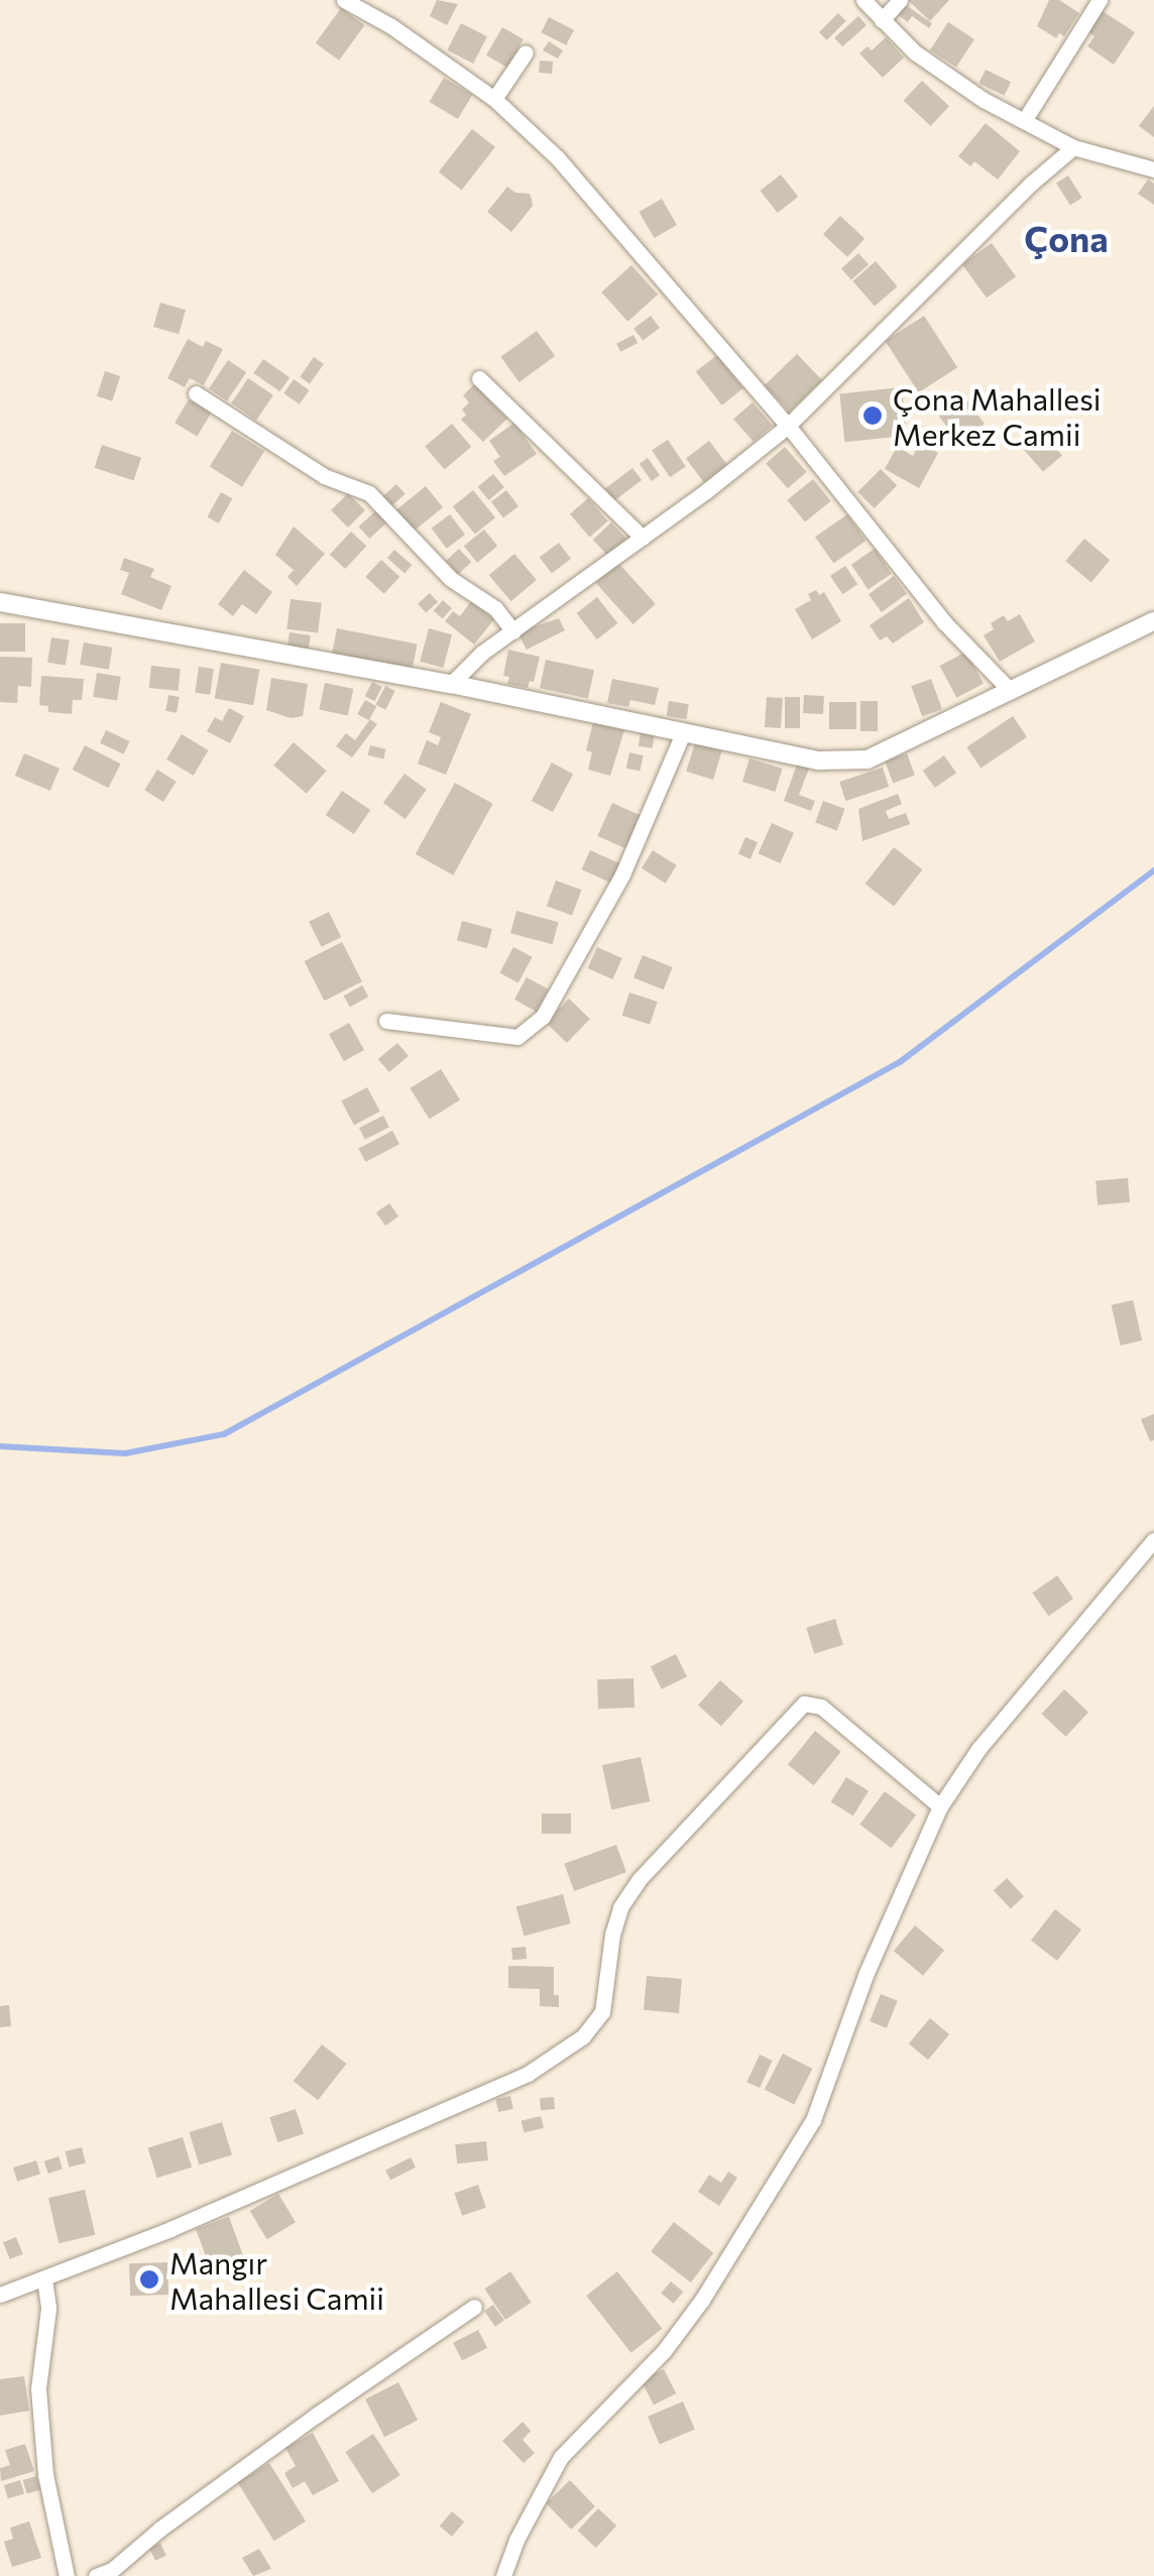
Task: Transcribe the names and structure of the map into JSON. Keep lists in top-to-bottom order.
{
  "districts": ["Çona"],
  "places": ["Çona Mahallesi Merkez Camii", "Mangır Mahallesi Camii"]
}
